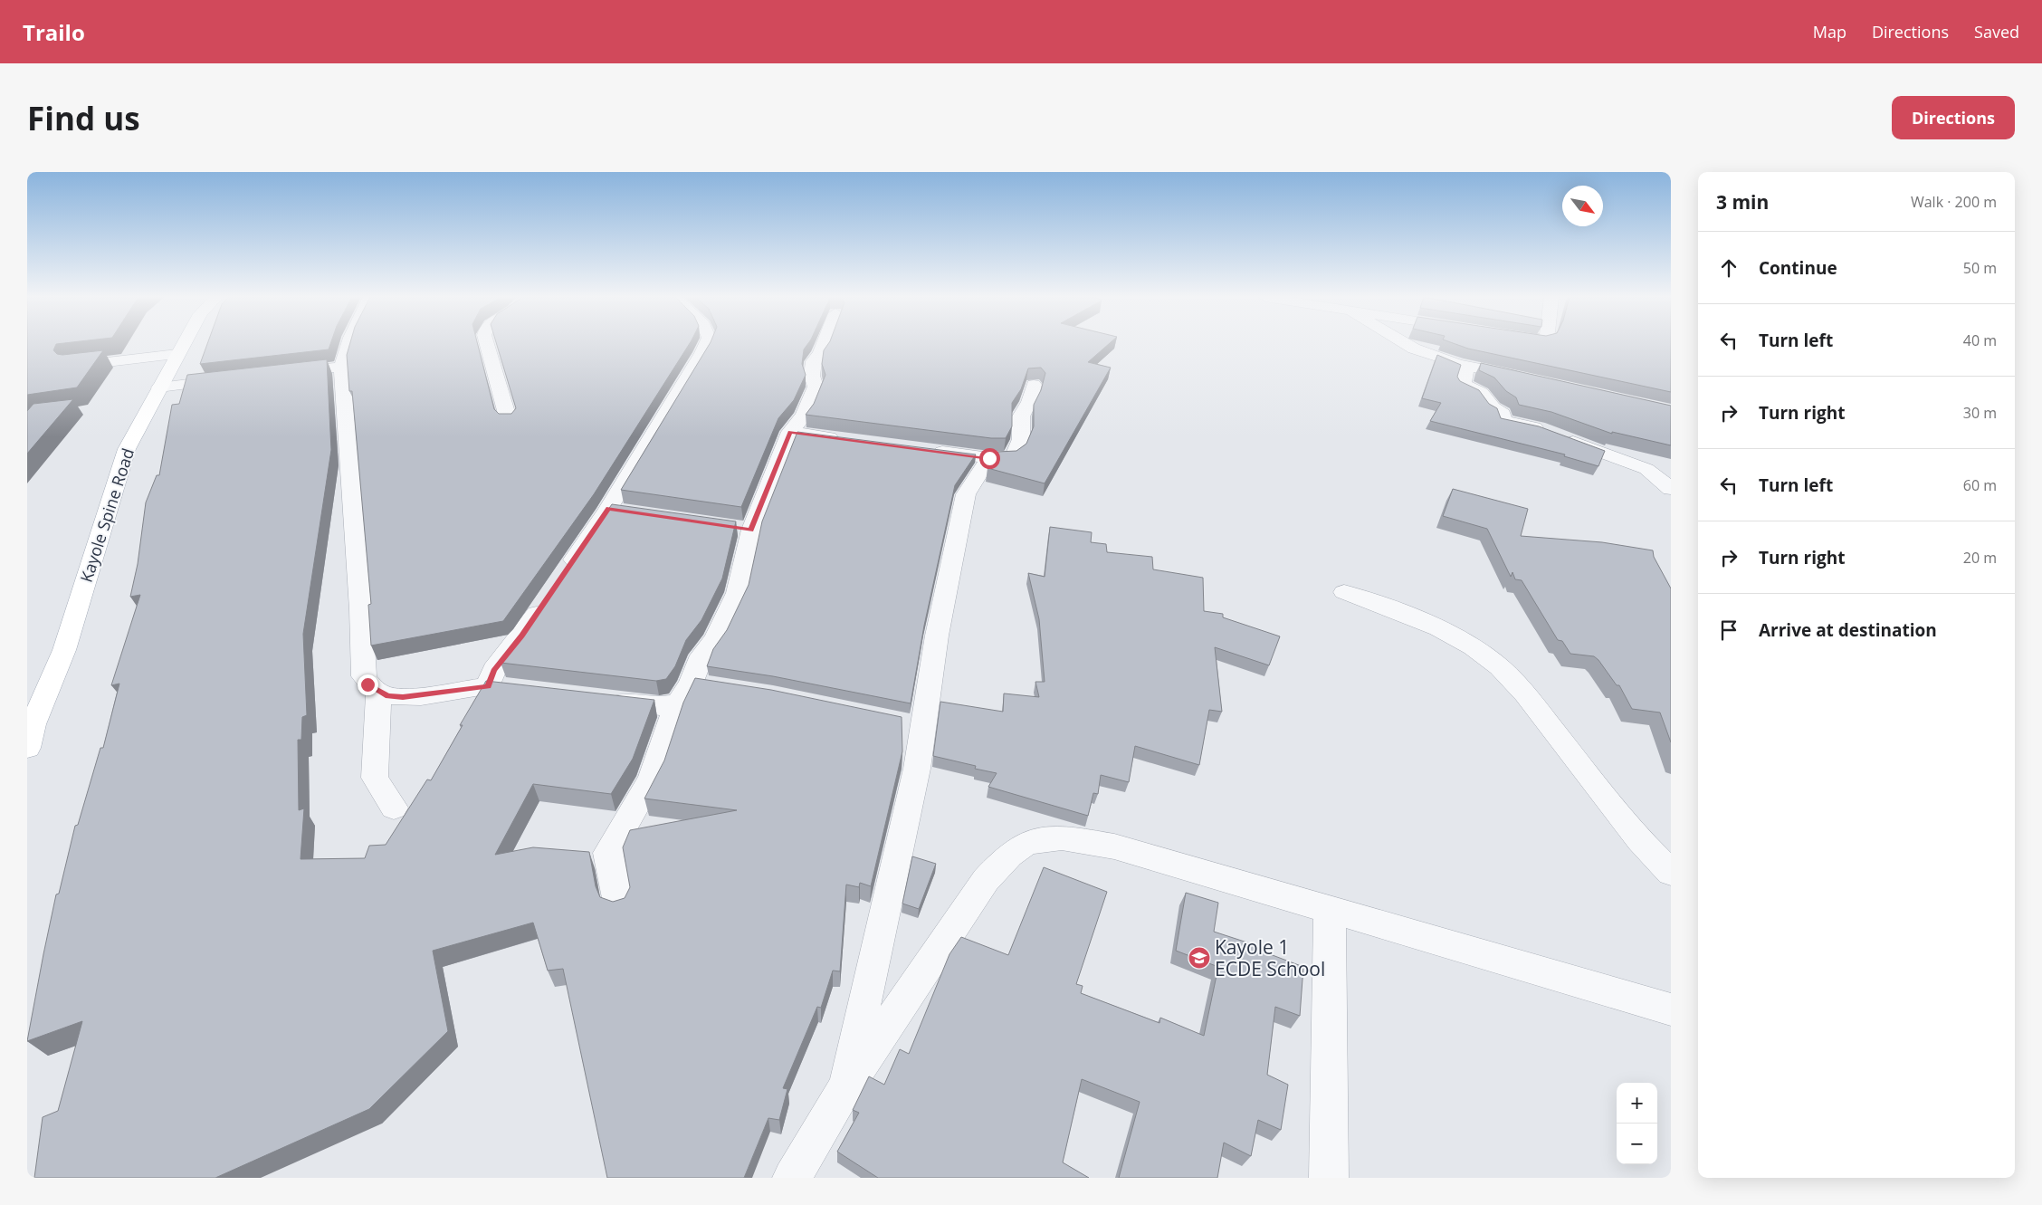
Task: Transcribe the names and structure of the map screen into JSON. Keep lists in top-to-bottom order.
{
  "streets": {
    "main road": ["Kayole Spine Road"]
  },
  "places": {
    "school or university": ["Kayole 1 ECDE School"]
  },
  "north": "bottom right",
  "page": {
    "header": "Trailo",
    "nav": ["Map", "Directions", "Saved"],
    "buttons": "Directions",
    "title": "Find us",
    "heading": ["3 min", "Walk · 200 m"],
    "list": [
      ["Continue", "50 m"],
      ["Turn left", "40 m"],
      ["Turn right", "30 m"],
      ["Turn left", "60 m"],
      ["Turn right", "20 m"],
      "Arrive at destination"
    ],
    "map_buttons": ["+", "−"]
  }
}
